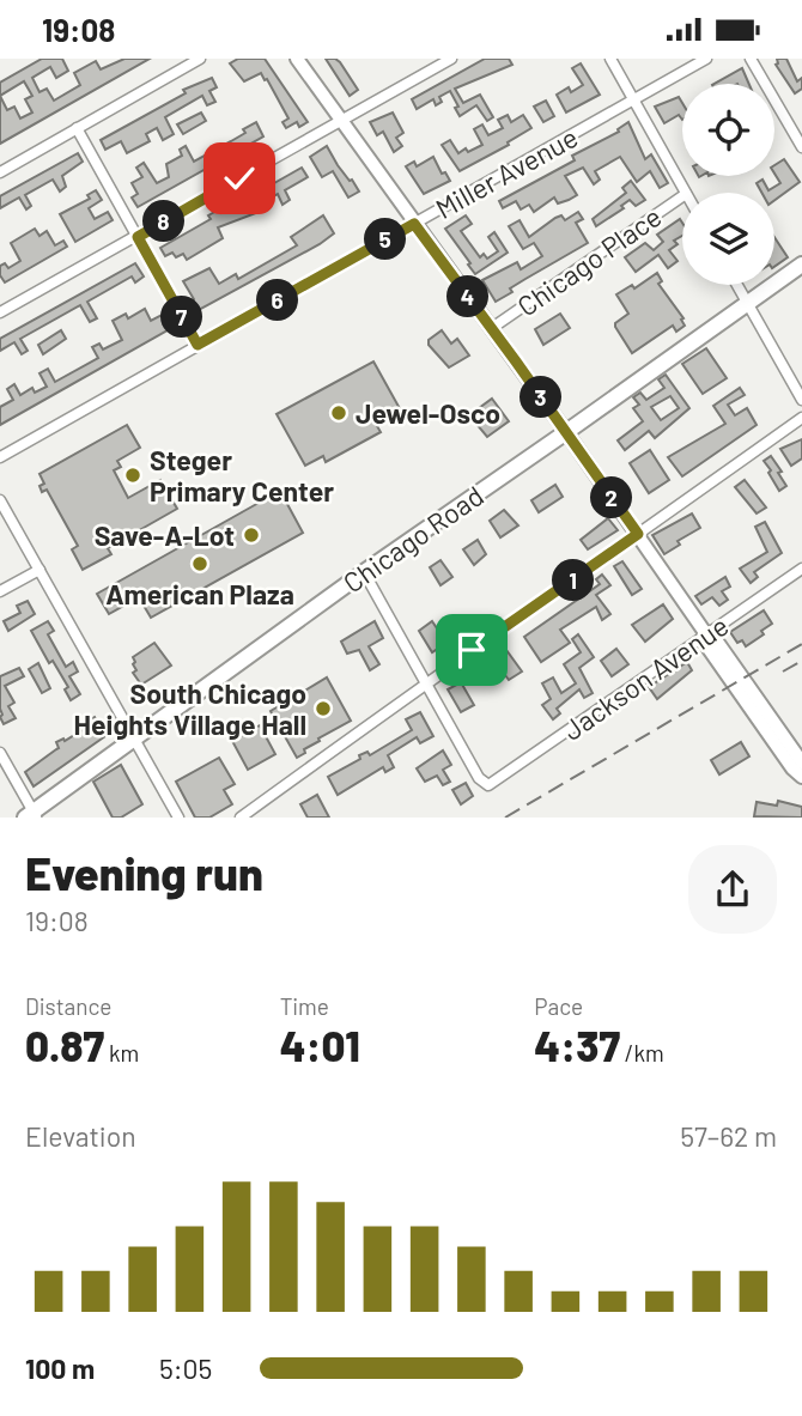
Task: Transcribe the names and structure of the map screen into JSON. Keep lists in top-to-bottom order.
{
  "streets": {
    "main road": ["Chicago Road"],
    "street": ["Miller Avenue", "Chicago Place", "Jackson Avenue"]
  },
  "places": [
    "Jewel-Osco",
    "Steger Primary Center",
    "Save-A-Lot",
    "American Plaza",
    "South Chicago Heights Village Hall"
  ],
  "page": {
    "status": "19:08",
    "pins": [
      "8",
      "5",
      "4",
      "6",
      "7",
      "3",
      "2",
      "1"
    ],
    "heading": ["Evening run", "19:08"],
    "stats": [
      ["Distance", "0.87 km"],
      ["Time", "4:01"],
      ["Pace", "4:37 /km"]
    ],
    "chart": ["Elevation", "57–62 m"],
    "list": [
      {
        "name": "100 m",
        "note": "5:05"
      }
    ]
  }
}
